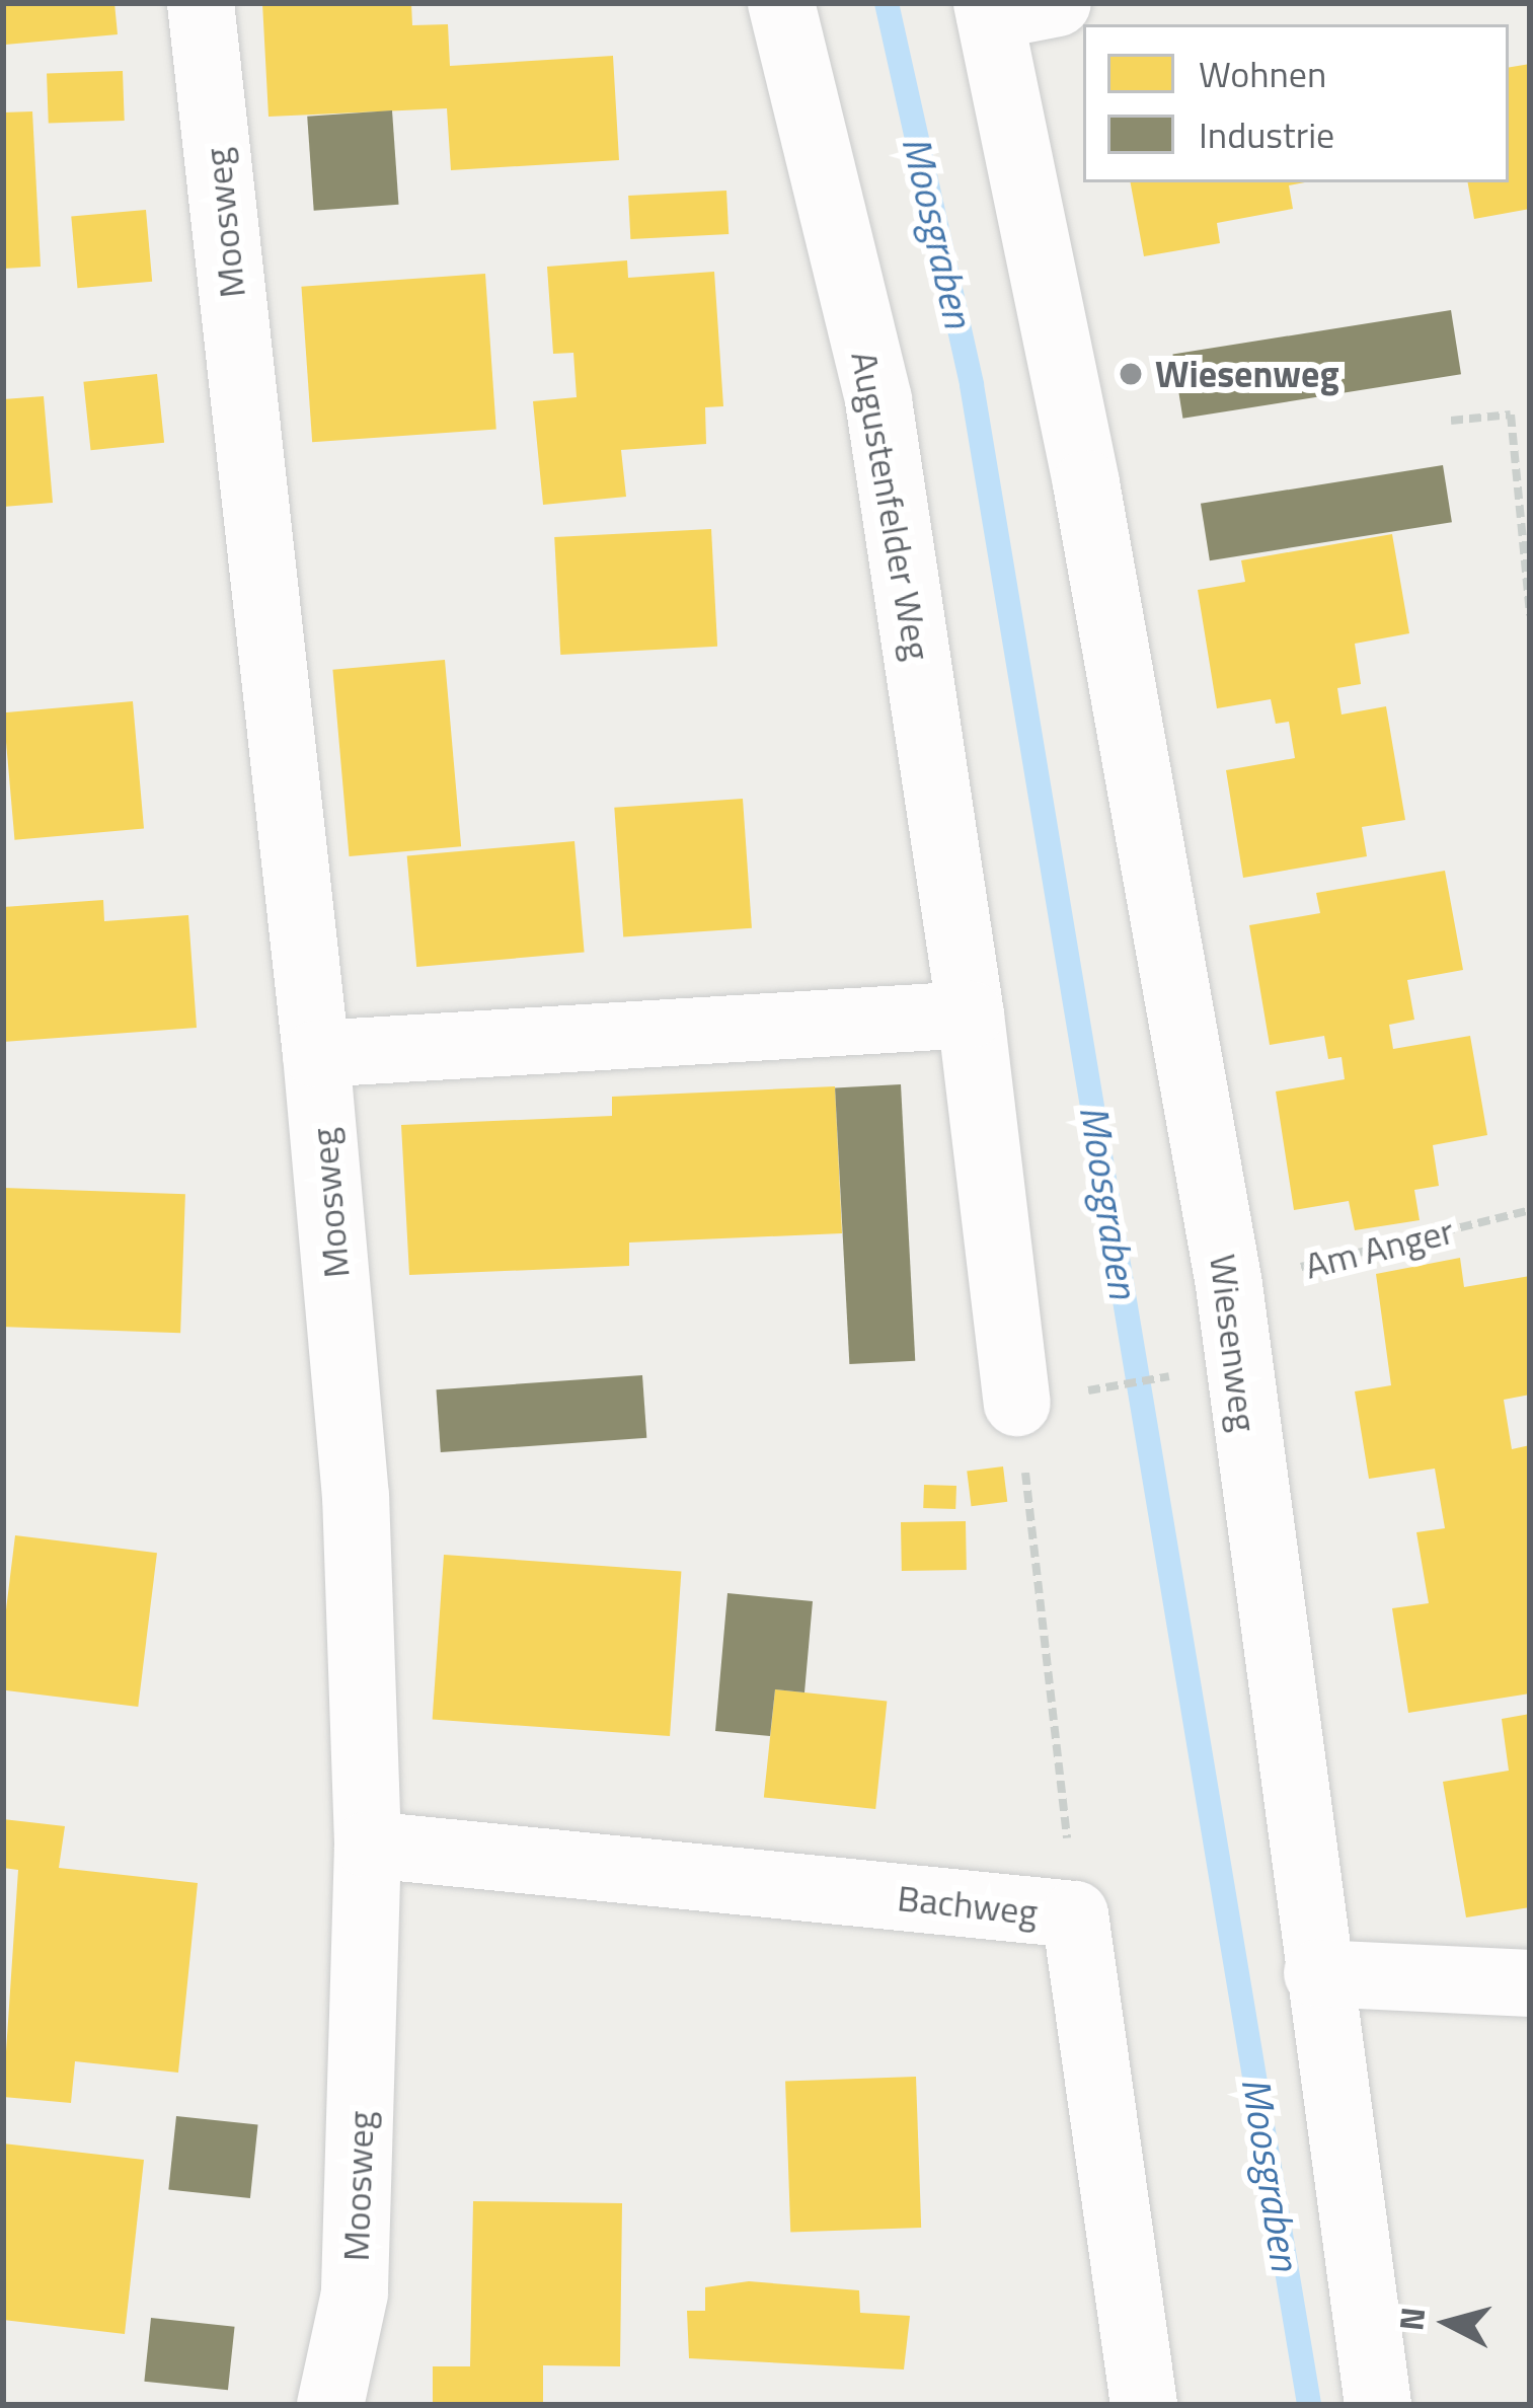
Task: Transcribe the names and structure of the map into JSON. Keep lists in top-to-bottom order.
{
  "streets": {
    "street": [
      "Moosweg",
      "Augustenfelder Weg",
      "Wiesenweg",
      "Bachweg"
    ],
    "path": ["Am Anger"]
  },
  "crossings": [
    ["Moosweg", "Bachweg"],
    ["Am Anger", "Wiesenweg"]
  ],
  "water": ["Moosgraben"],
  "places": ["Wiesenweg"],
  "legend": ["Wohnen", "Industrie"],
  "north": "left"
}
